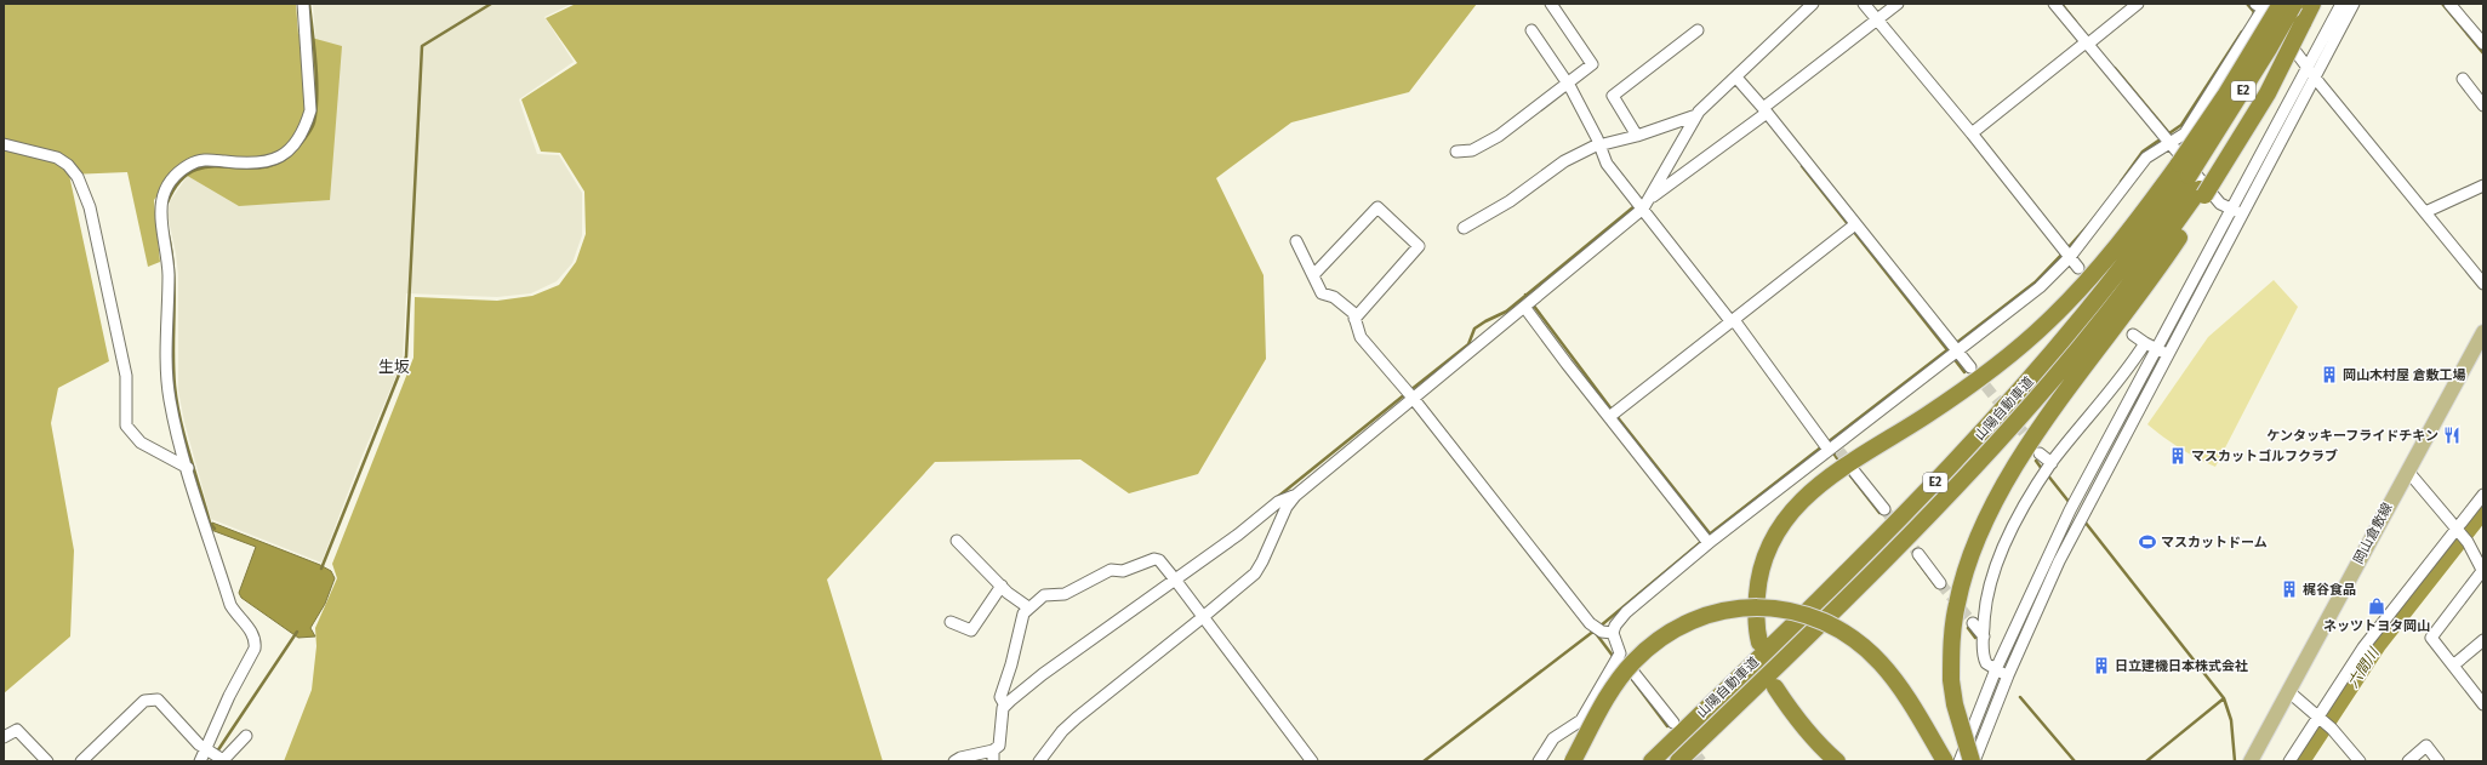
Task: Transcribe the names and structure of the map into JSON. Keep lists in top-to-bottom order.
{
  "streets": {
    "highway": ["E2", "山陽自動車道"],
    "main road": ["岡山倉敷線"]
  },
  "districts": ["生坂"],
  "water": ["六間川"],
  "places": {
    "building": [
      "岡山木村屋 倉敷工場",
      "マスカットゴルフクラブ",
      "梶谷食品",
      "日立建機日本株式会社"
    ],
    "restaurant": ["ケンタッキーフライドチキン"],
    "sports": ["マスカットドーム"],
    "shop": ["ネッツトヨタ岡山"]
  }
}
